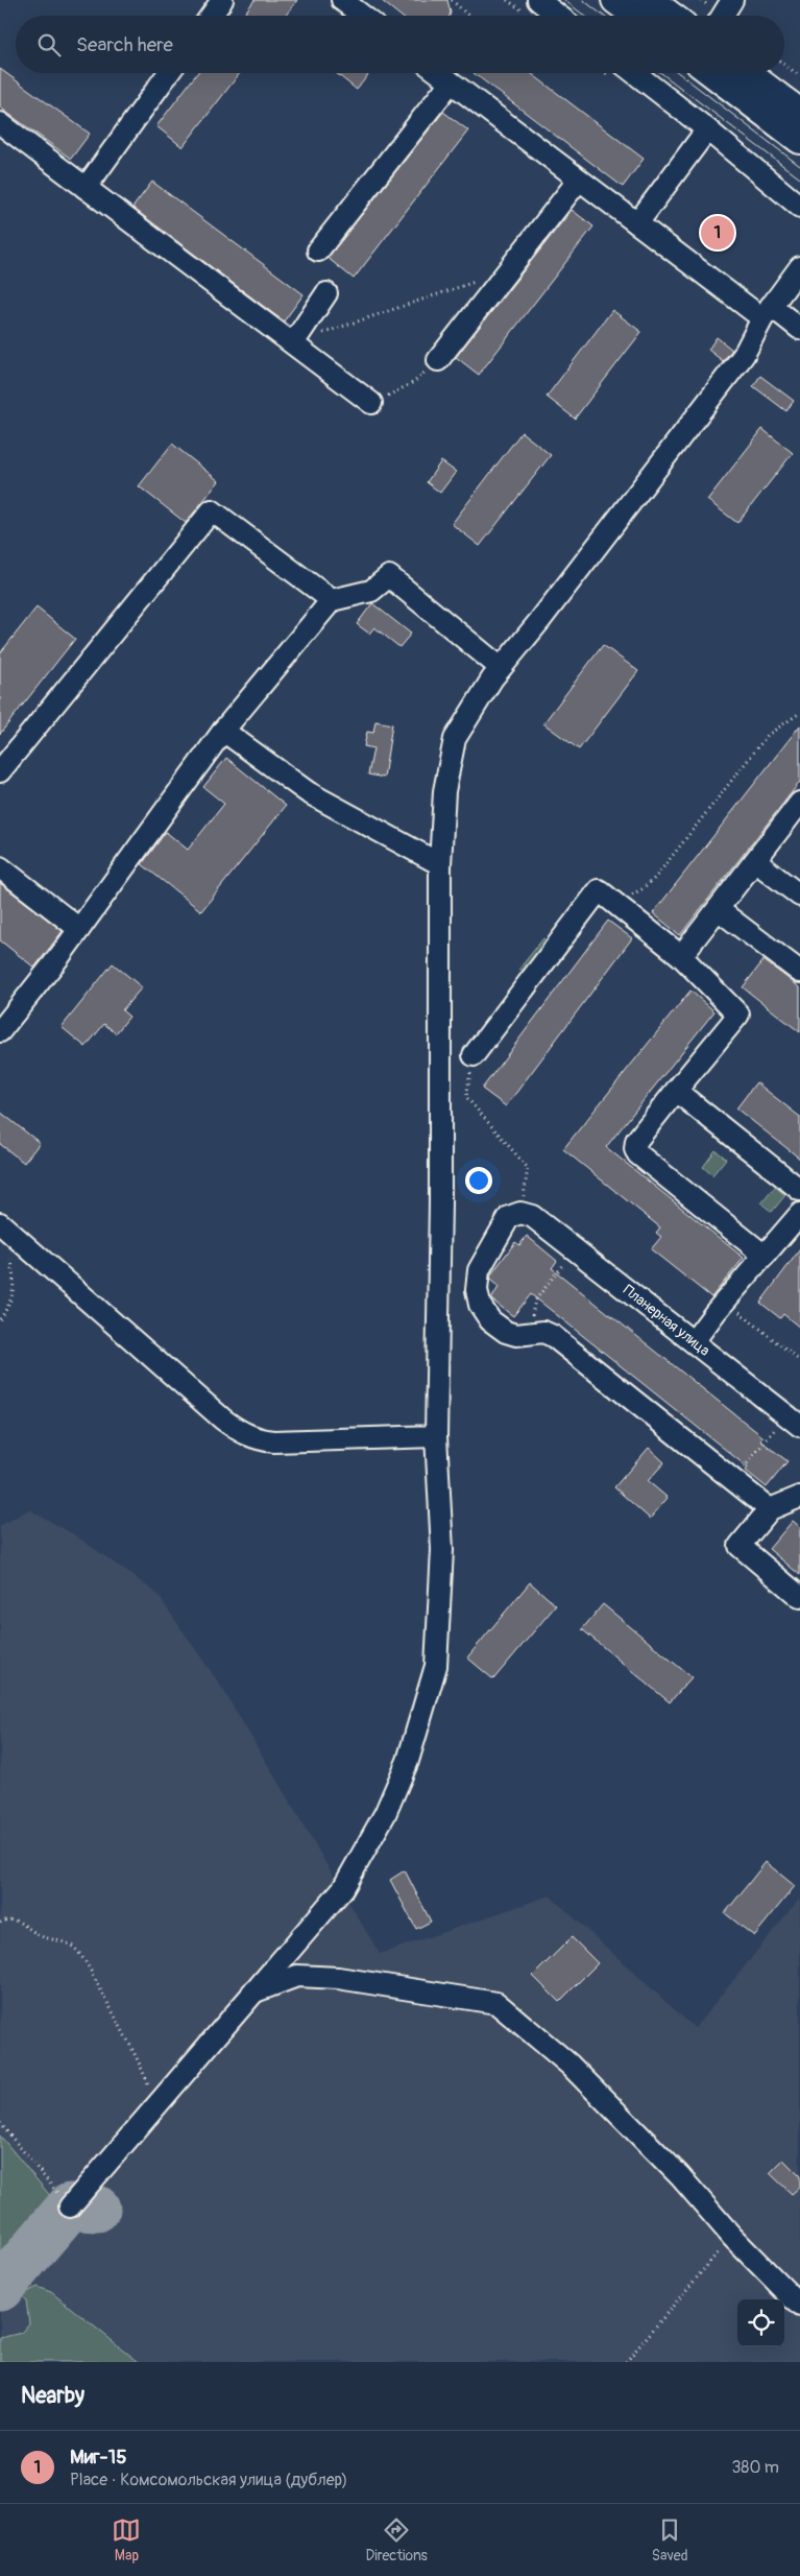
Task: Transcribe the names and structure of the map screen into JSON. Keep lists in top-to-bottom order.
{
  "streets": {
    "street": ["Планерная улица"]
  },
  "page": {
    "search": "Search here",
    "pins": "1",
    "heading": "Nearby",
    "list": [
      {
        "mark": "1",
        "name": "Миг-15",
        "note": "Place · Комсомольская улица (дублер)",
        "value": "380 m"
      }
    ],
    "nav": ["Map", "Directions", "Saved"]
  }
}
